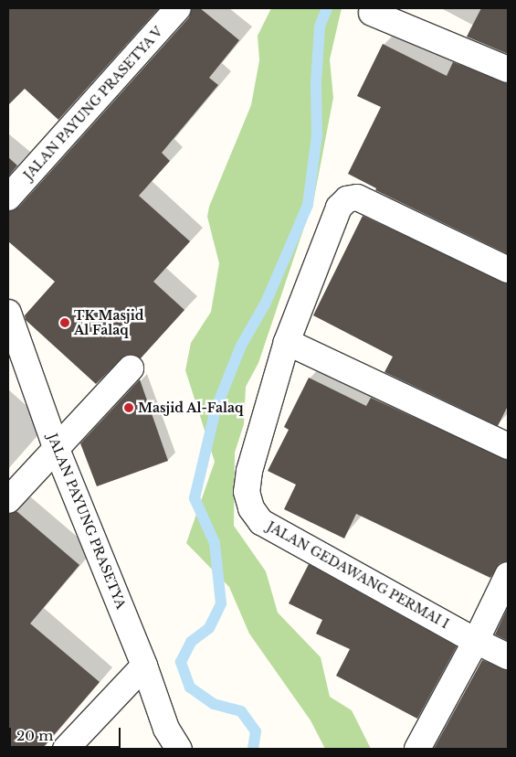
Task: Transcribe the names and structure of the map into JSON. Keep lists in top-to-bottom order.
{
  "streets": {
    "street": ["JALAN PAYUNG PRASETYA V", "JALAN PAYUNG PRASETYA", "JALAN GEDAWANG PERMAI I"]
  },
  "places": ["TK Masjid Al Falaq", "Masjid Al-Falaq"],
  "scale_bar": "20 m"
}
